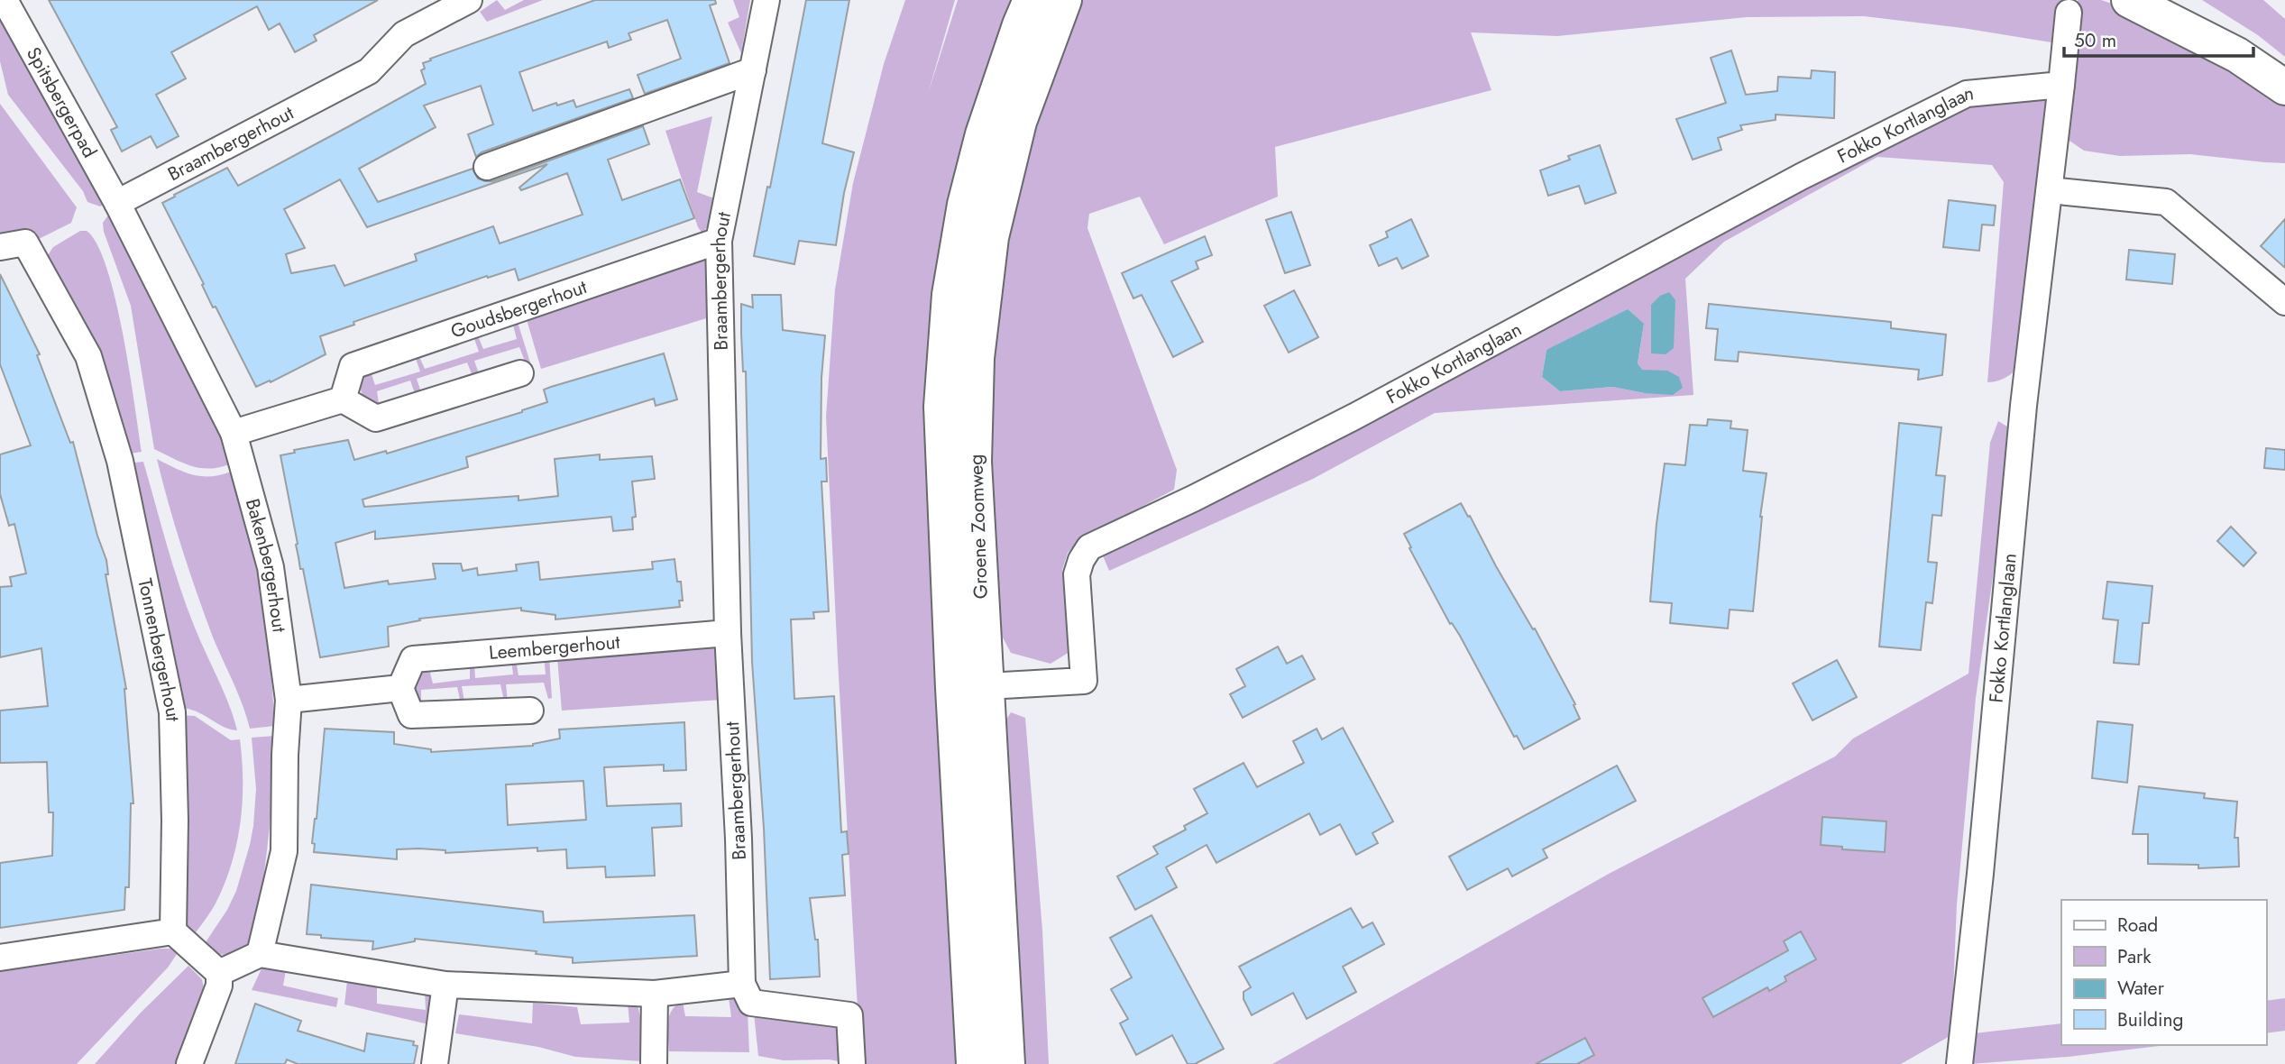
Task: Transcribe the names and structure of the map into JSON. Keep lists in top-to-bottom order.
{
  "streets": {
    "main road": ["Groene Zoomweg"],
    "street": [
      "Spitsbergerpad",
      "Fokko Kortlanglaan",
      "Braambergerhout",
      "Goudsbergerhout",
      "Bakenbergerhout",
      "Leembergerhout",
      "Tonnenbergerhout"
    ]
  },
  "crossings": [
    ["Spitsbergerpad", "Braambergerhout"],
    ["Spitsbergerpad", "Bakenbergerhout"],
    ["Fokko Kortlanglaan", "Groene Zoomweg"],
    ["Braambergerhout", "Goudsbergerhout"],
    ["Braambergerhout", "Bakenbergerhout"],
    ["Braambergerhout", "Leembergerhout"]
  ],
  "legend": [
    "Road",
    "Park",
    "Water",
    "Building"
  ],
  "scale_bar": "50 m"
}
